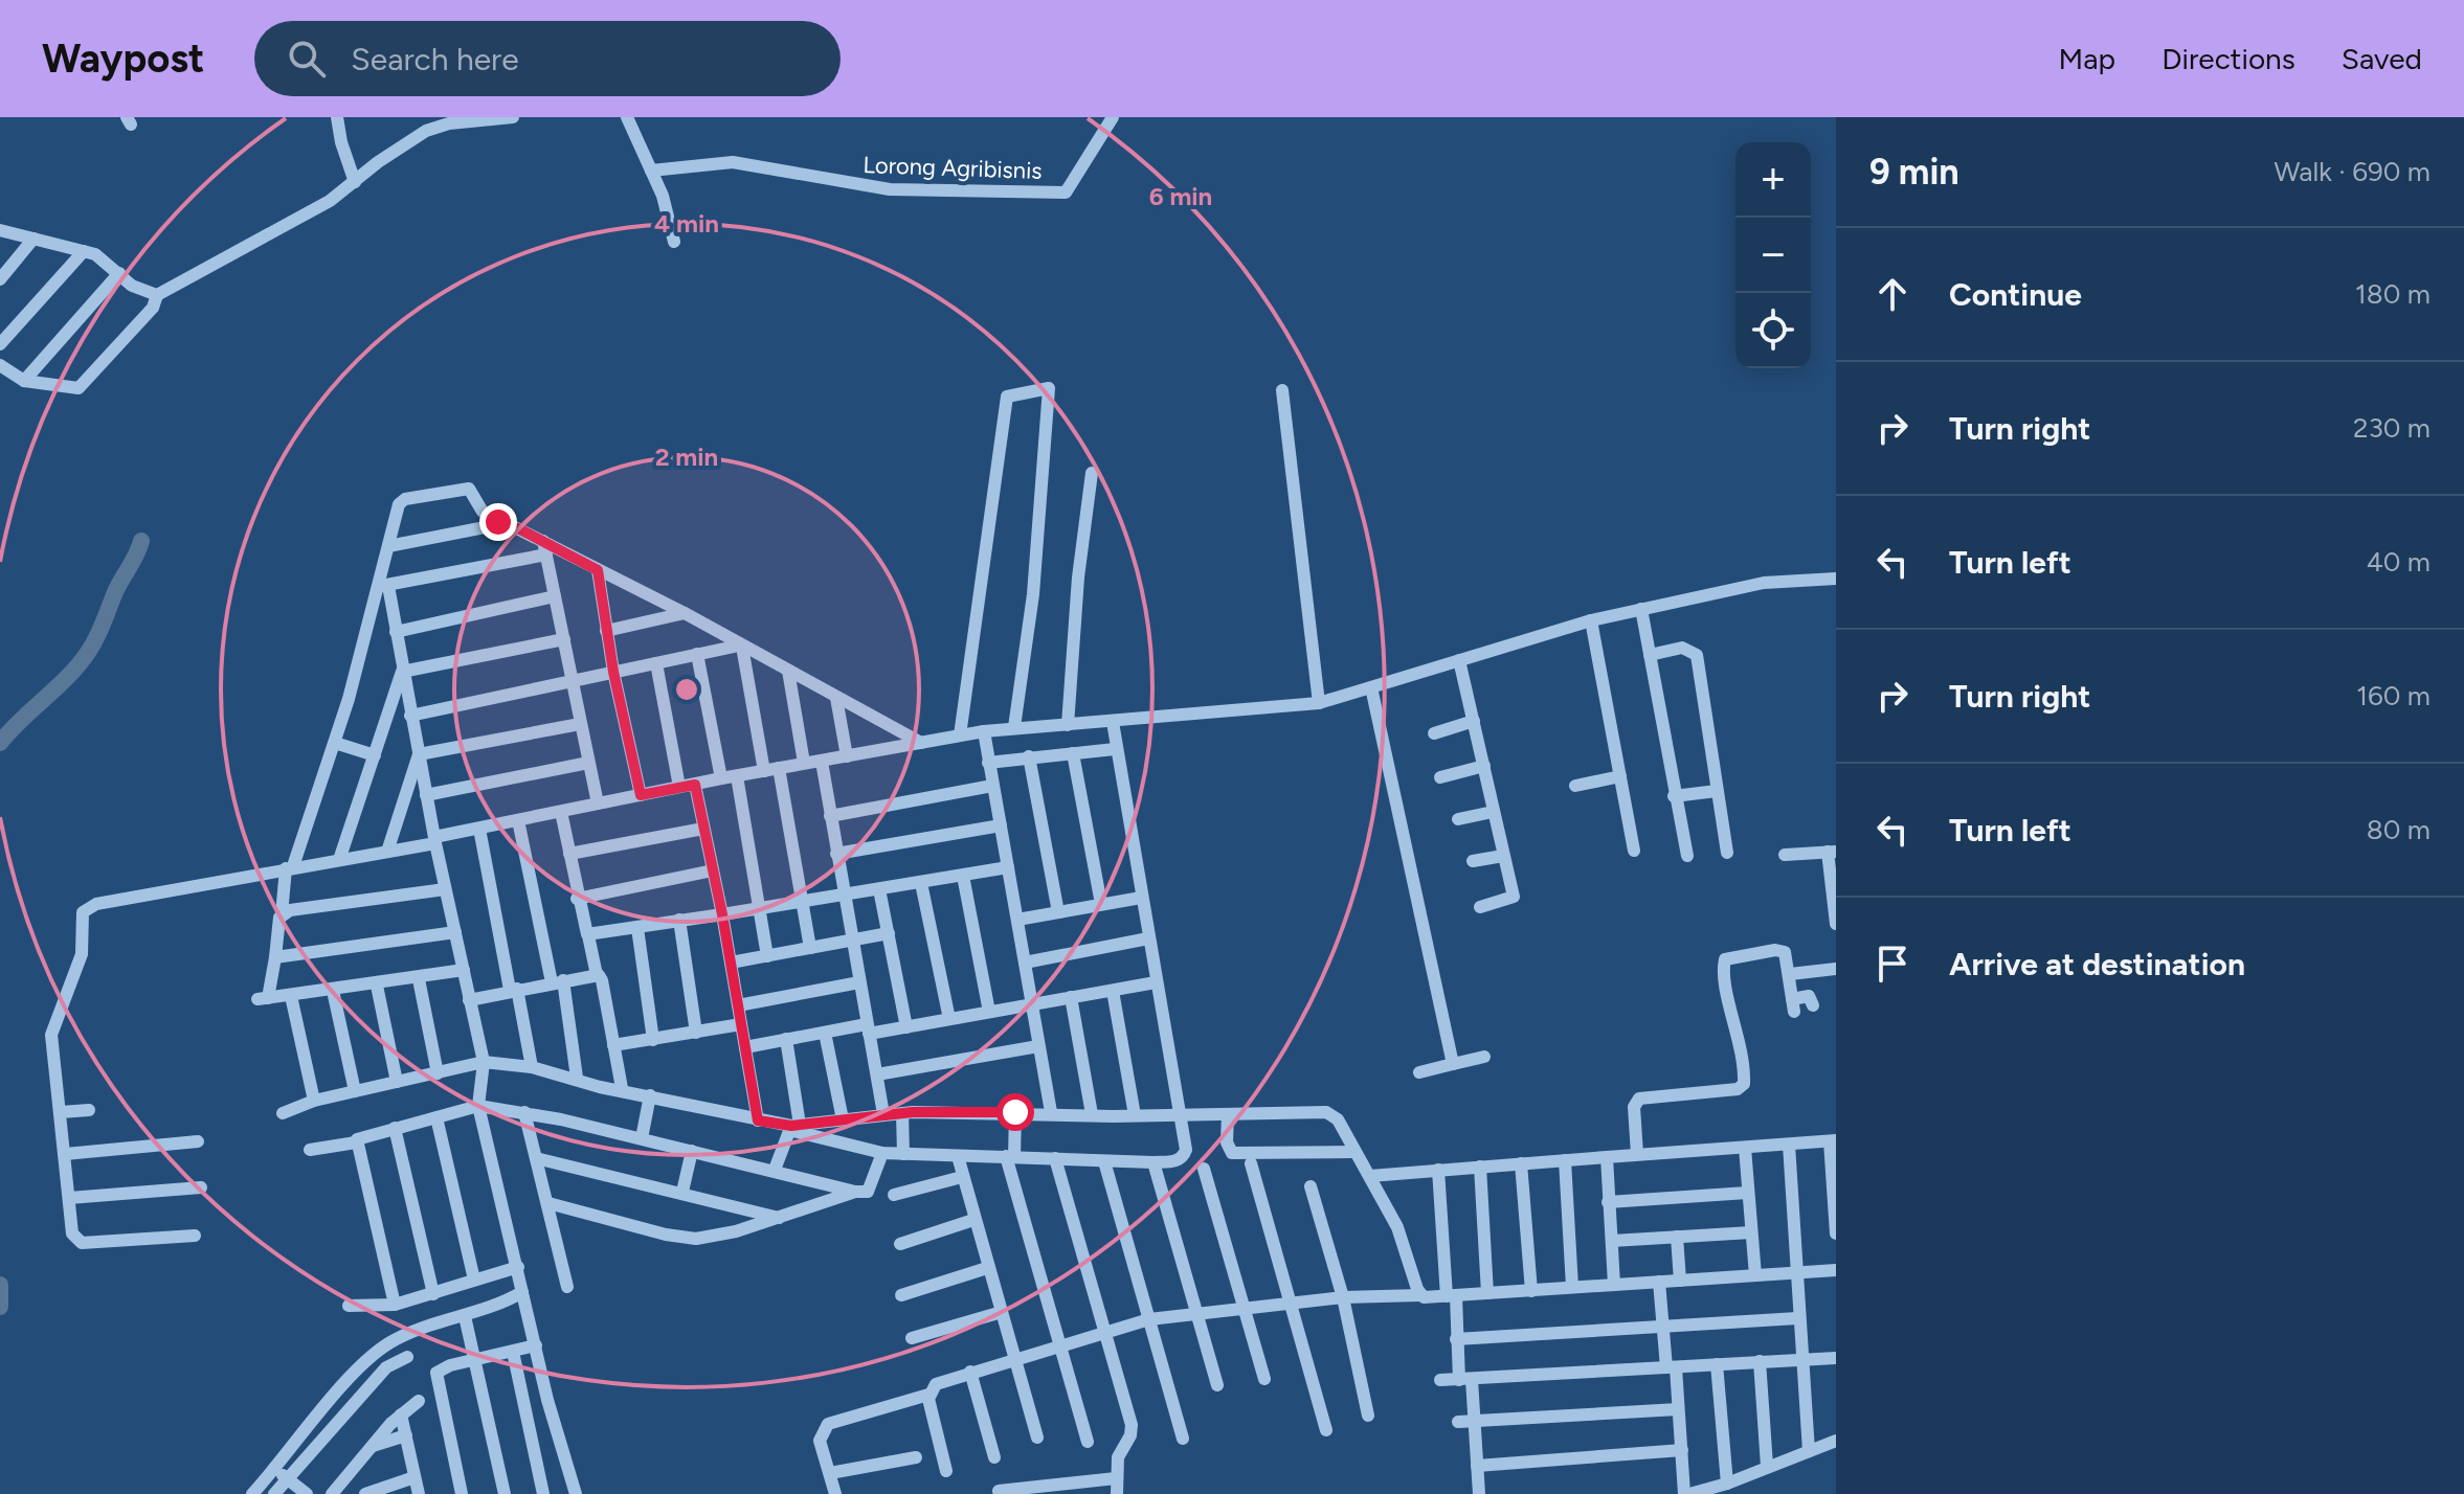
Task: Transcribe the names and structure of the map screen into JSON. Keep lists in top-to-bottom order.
{
  "streets": {
    "street": ["Lorong Agribisnis"]
  },
  "page": {
    "header": "Waypost",
    "search": "Search here",
    "nav": ["Map", "Directions", "Saved"],
    "heading": ["9 min", "Walk · 690 m"],
    "map_buttons": ["+", "−"],
    "list": [
      ["Continue", "180 m"],
      ["Turn right", "230 m"],
      ["Turn left", "40 m"],
      ["Turn right", "160 m"],
      ["Turn left", "80 m"],
      "Arrive at destination"
    ]
  },
  "rings": ["6 min", "4 min", "2 min"]
}
